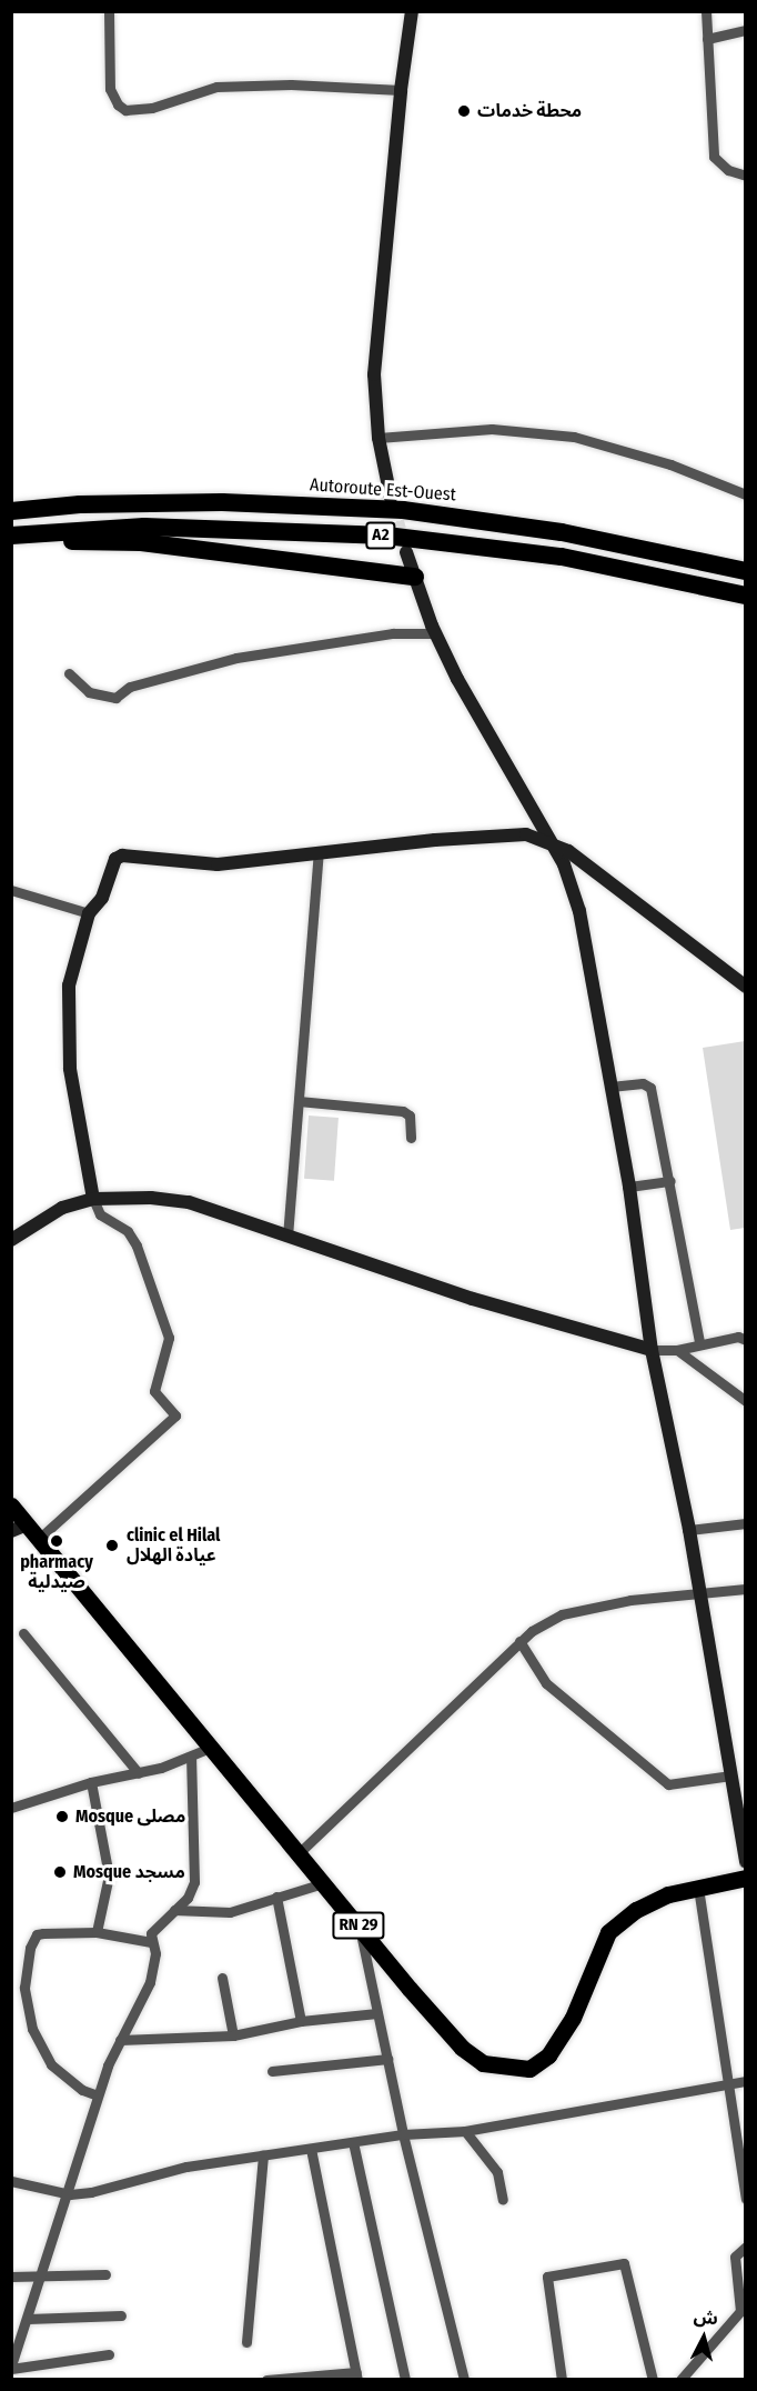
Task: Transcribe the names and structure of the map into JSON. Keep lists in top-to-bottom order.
{
  "streets": {
    "highway": ["Autoroute Est-Ouest", "A2"],
    "main road": ["RN 29"]
  },
  "places": [
    "محطة خدمات",
    "pharmacy صيدلية",
    "clinic el Hilal عيادة الهلال",
    "Mosque مصلى",
    "Mosque مسجد"
  ],
  "north": "top"
}
